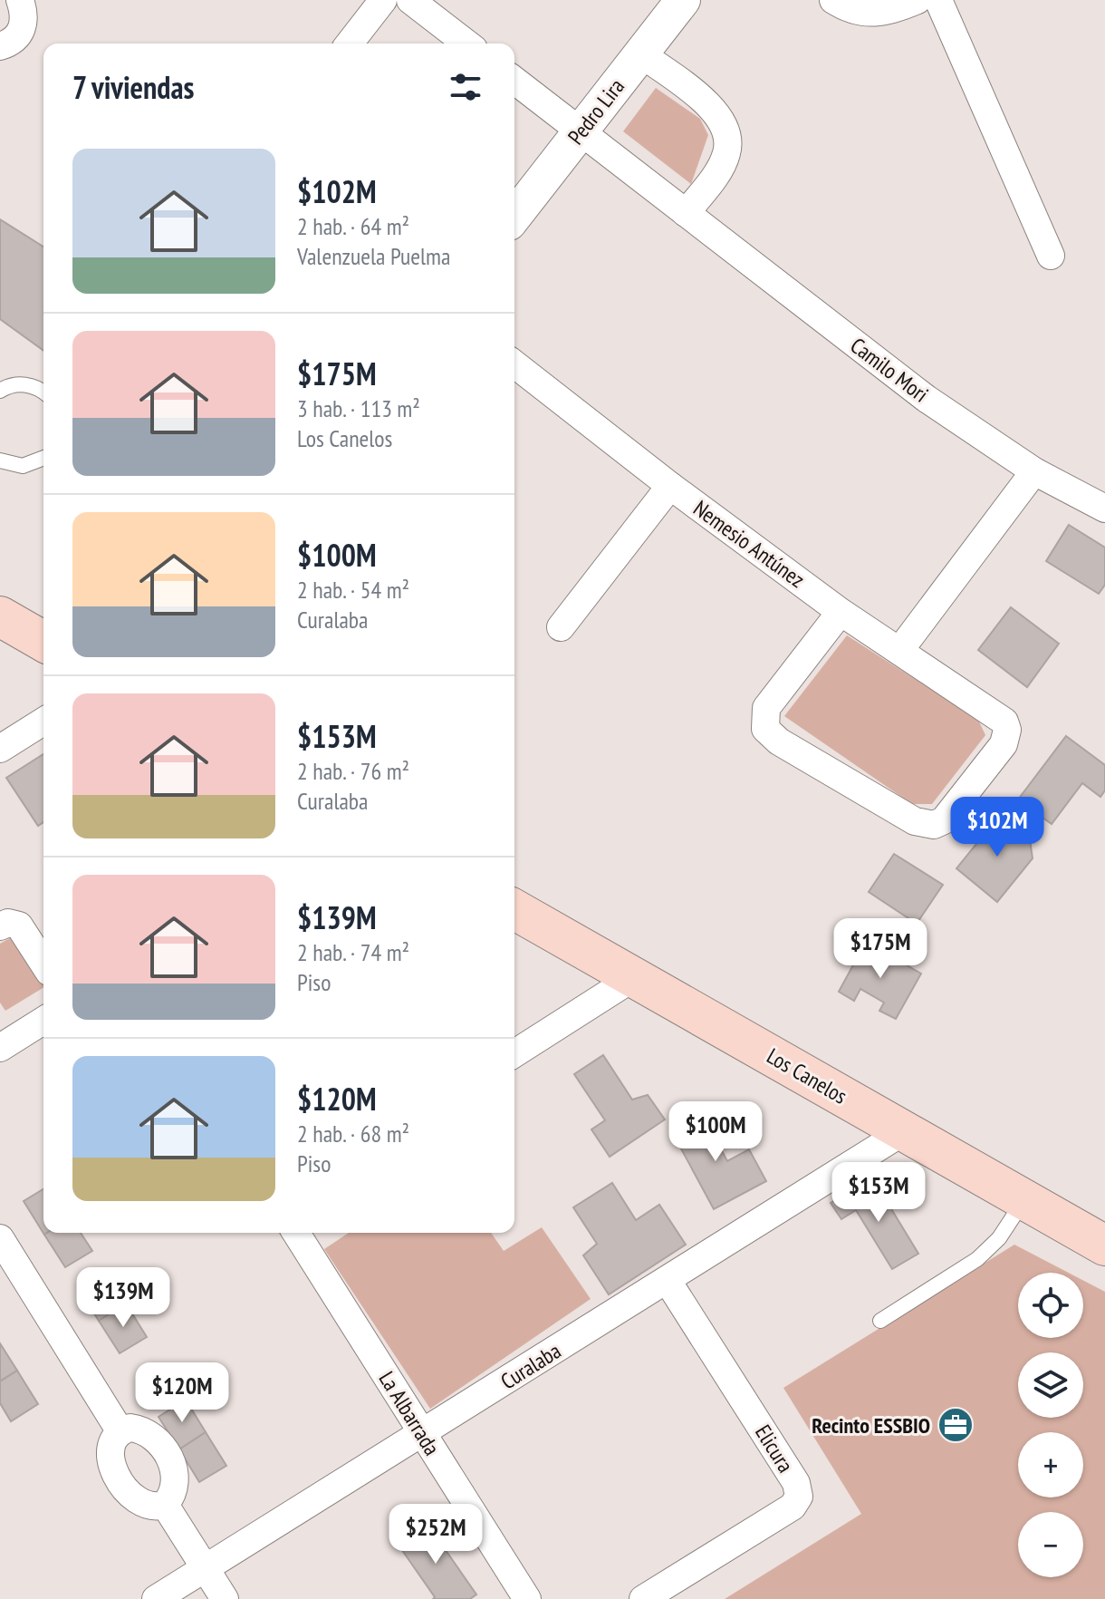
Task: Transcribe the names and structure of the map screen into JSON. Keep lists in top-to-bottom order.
{
  "streets": {
    "main road": ["Los Canelos"],
    "street": [
      "Pedro Lira",
      "Camilo Mori",
      "Nemesio Antúnez",
      "Curalaba",
      "La Albarrada",
      "Elicura"
    ]
  },
  "crossings": [
    ["Pedro Lira", "Camilo Mori"],
    ["Los Canelos", "Curalaba"],
    ["Curalaba", "La Albarrada"],
    ["Curalaba", "Elicura"]
  ],
  "places": {
    "office": ["Recinto ESSBIO"]
  },
  "page": {
    "heading": "7 viviendas",
    "list": [
      {
        "name": "$102M",
        "note": "2 hab. · 64 m² · Valenzuela Puelma"
      },
      {
        "name": "$175M",
        "note": "3 hab. · 113 m² · Los Canelos"
      },
      {
        "name": "$100M",
        "note": "2 hab. · 54 m² · Curalaba"
      },
      {
        "name": "$153M",
        "note": "2 hab. · 76 m² · Curalaba"
      },
      {
        "name": "$139M",
        "note": "2 hab. · 74 m² · Piso"
      },
      {
        "name": "$120M",
        "note": "2 hab. · 68 m² · Piso"
      }
    ],
    "price": [
      "$102M",
      "$175M",
      "$100M",
      "$153M",
      "$139M",
      "$120M",
      "$252M"
    ],
    "map_buttons": ["+", "−"]
  }
}
